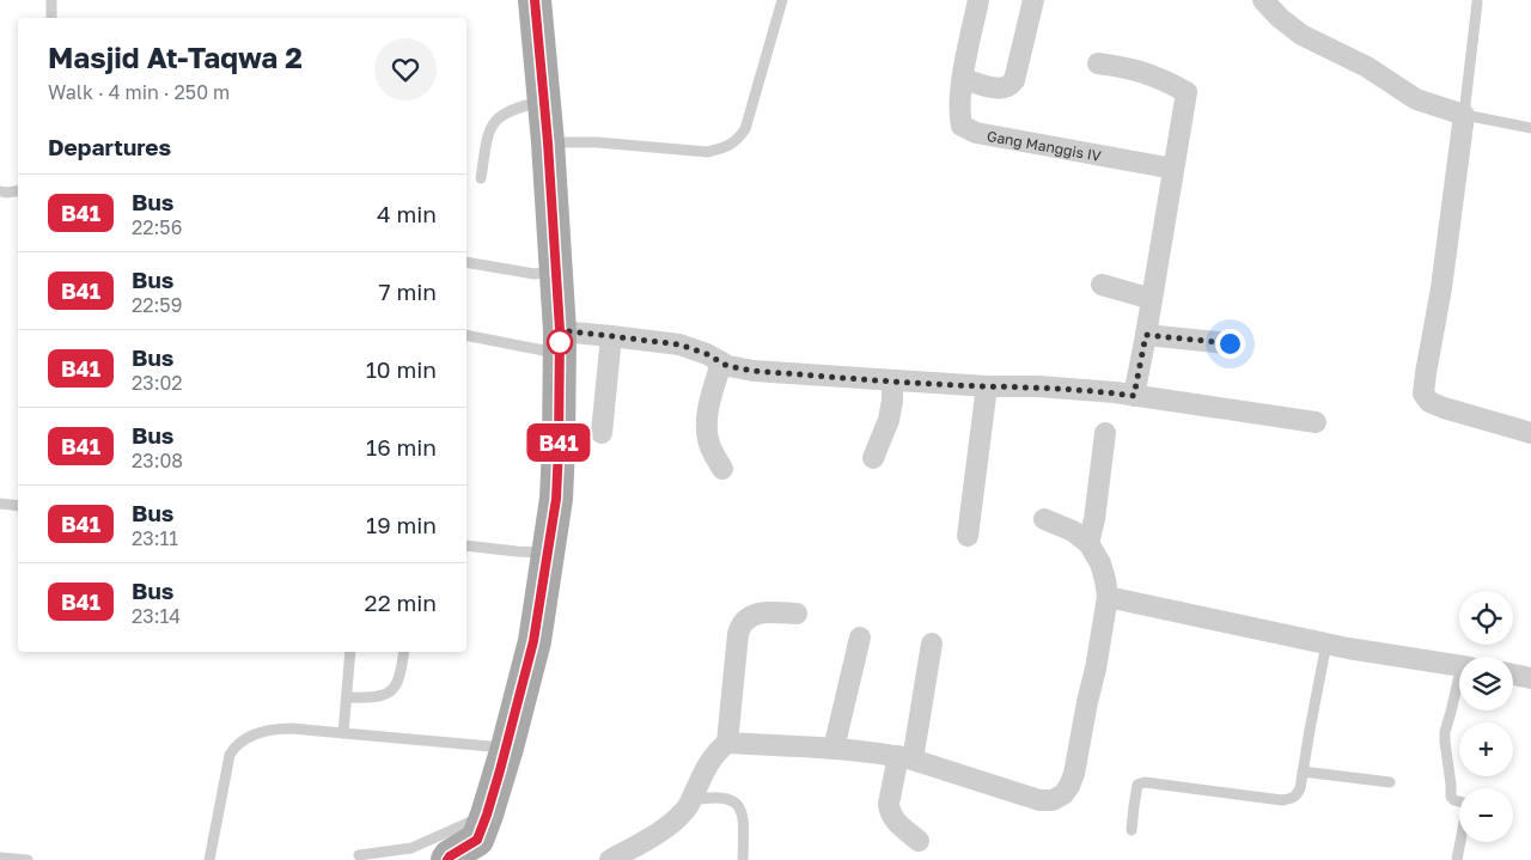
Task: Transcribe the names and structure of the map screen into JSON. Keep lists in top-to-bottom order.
{
  "streets": {
    "street": ["Gang Manggis IV"]
  },
  "lines": ["bus line B41"],
  "page": {
    "on_map": "B41",
    "heading": [
      ["Masjid At-Taqwa 2", "Walk · 4 min · 250 m"],
      "Departures"
    ],
    "list": [
      {
        "mark": "B41",
        "name": "Bus",
        "note": "22:56",
        "value": "4 min"
      },
      {
        "mark": "B41",
        "name": "Bus",
        "note": "22:59",
        "value": "7 min"
      },
      {
        "mark": "B41",
        "name": "Bus",
        "note": "23:02",
        "value": "10 min"
      },
      {
        "mark": "B41",
        "name": "Bus",
        "note": "23:08",
        "value": "16 min"
      },
      {
        "mark": "B41",
        "name": "Bus",
        "note": "23:11",
        "value": "19 min"
      },
      {
        "mark": "B41",
        "name": "Bus",
        "note": "23:14",
        "value": "22 min"
      }
    ],
    "map_buttons": ["+", "−"]
  }
}
